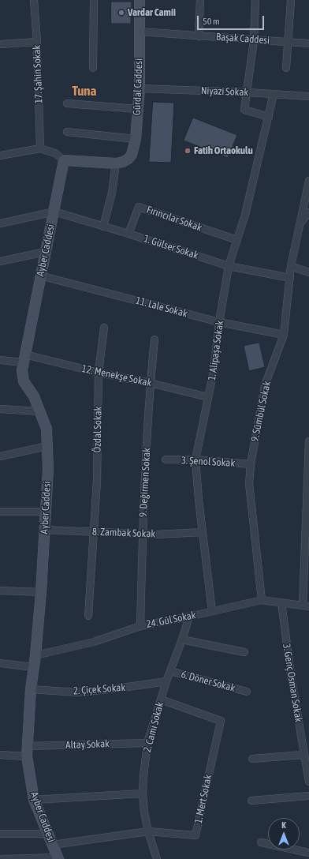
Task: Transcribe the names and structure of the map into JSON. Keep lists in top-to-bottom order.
{
  "streets": {
    "main road": ["Gürdal Caddesi", "Ayber Caddesi"],
    "street": [
      "Başak Caddesi",
      "17. Şahin Sokak",
      "Niyazi Sokak",
      "Fırıncılar Sokak",
      "1. Gülser Sokak",
      "11. Lale Sokak",
      "1. Alipaşa Sokak",
      "12. Menekşe Sokak",
      "9. Sümbül Sokak",
      "Özdal Sokak",
      "3. Şenol Sokak",
      "9. Değirmen Sokak",
      "8. Zambak Sokak",
      "24. Gül Sokak",
      "6. Döner Sokak",
      "3. Genç Osman Sokak",
      "2. Çiçek Sokak",
      "2. Cami Sokak",
      "Altay Sokak",
      "1. Mert Sokak"
    ]
  },
  "crossings": [
    ["Başak Caddesi", "Gürdal Caddesi"],
    ["Gürdal Caddesi", "Niyazi Sokak"],
    ["Gürdal Caddesi", "Ayber Caddesi"],
    ["Niyazi Sokak", "1. Alipaşa Sokak"],
    ["Fırıncılar Sokak", "1. Gülser Sokak"],
    ["Fırıncılar Sokak", "1. Alipaşa Sokak"],
    ["1. Gülser Sokak", "Ayber Caddesi"],
    ["1. Gülser Sokak", "1. Alipaşa Sokak"],
    ["1. Gülser Sokak", "9. Sümbül Sokak"],
    ["Ayber Caddesi", "11. Lale Sokak"],
    ["Ayber Caddesi", "12. Menekşe Sokak"],
    ["Ayber Caddesi", "8. Zambak Sokak"],
    ["Ayber Caddesi", "24. Gül Sokak"],
    ["Ayber Caddesi", "2. Çiçek Sokak"],
    ["Ayber Caddesi", "Altay Sokak"],
    ["Ayber Caddesi", "1. Mert Sokak"],
    ["11. Lale Sokak", "1. Alipaşa Sokak"],
    ["11. Lale Sokak", "9. Sümbül Sokak"],
    ["1. Alipaşa Sokak", "12. Menekşe Sokak"],
    ["1. Alipaşa Sokak", "3. Şenol Sokak"],
    ["1. Alipaşa Sokak", "8. Zambak Sokak"],
    ["1. Alipaşa Sokak", "24. Gül Sokak"],
    ["12. Menekşe Sokak", "Özdal Sokak"],
    ["12. Menekşe Sokak", "9. Değirmen Sokak"],
    ["9. Sümbül Sokak", "3. Şenol Sokak"],
    ["9. Sümbül Sokak", "24. Gül Sokak"],
    ["Özdal Sokak", "8. Zambak Sokak"],
    ["9. Değirmen Sokak", "8. Zambak Sokak"],
    ["9. Değirmen Sokak", "24. Gül Sokak"],
    ["24. Gül Sokak", "3. Genç Osman Sokak"],
    ["24. Gül Sokak", "2. Cami Sokak"],
    ["6. Döner Sokak", "2. Cami Sokak"],
    ["2. Çiçek Sokak", "2. Cami Sokak"],
    ["2. Cami Sokak", "Altay Sokak"],
    ["2. Cami Sokak", "1. Mert Sokak"]
  ],
  "districts": ["Tuna"],
  "places": ["Vardar Camii", "Fatih Ortaokulu"],
  "scale_bar": "50 m",
  "north": "top"
}
